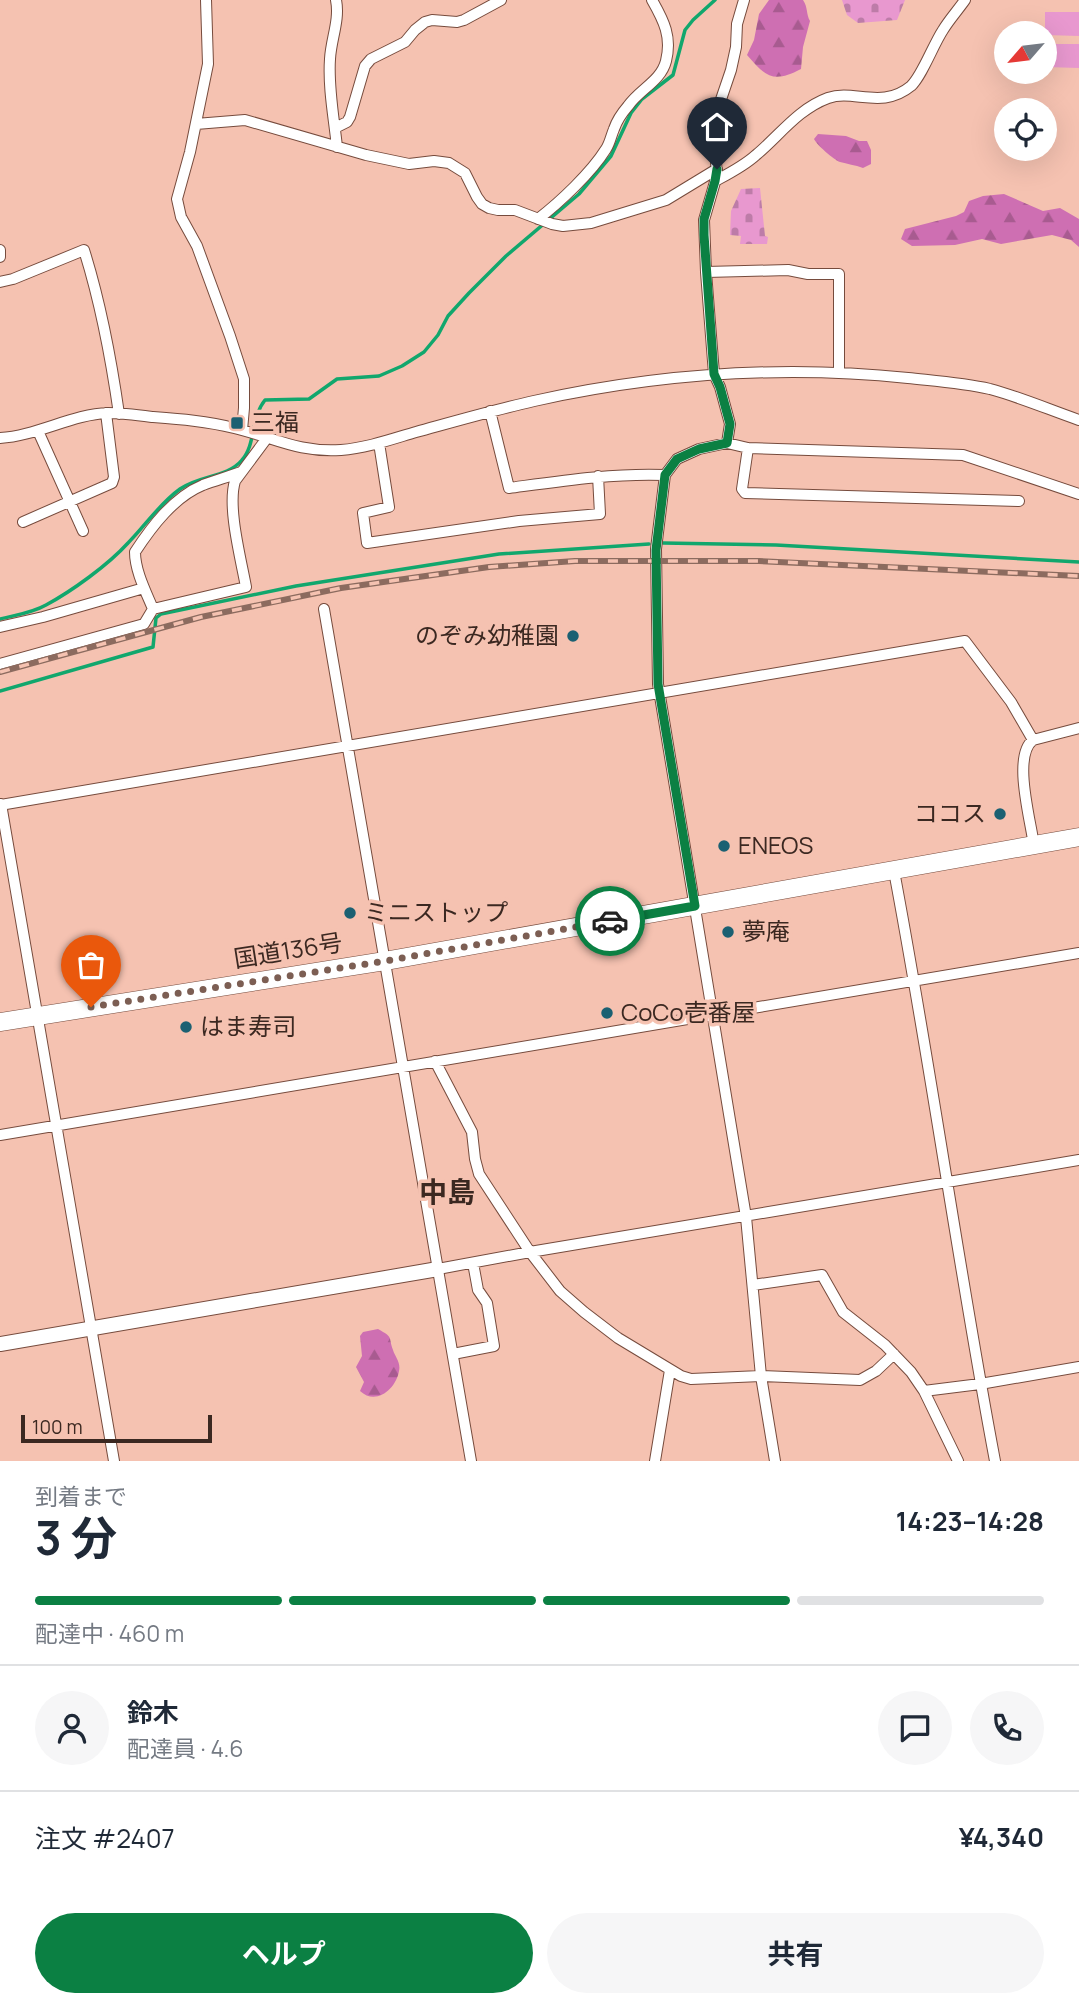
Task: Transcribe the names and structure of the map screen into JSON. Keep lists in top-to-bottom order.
{
  "streets": {
    "highway": ["国道136号"]
  },
  "districts": ["中島"],
  "places": {
    "transit": ["三福"],
    "other": [
      "のぞみ幼稚園",
      "ココス",
      "ENEOS",
      "ミニストップ",
      "夢庵",
      "CoCo壱番屋",
      "はま寿司"
    ]
  },
  "scale_bar": "100 m",
  "north": "bottom left",
  "page": {
    "scale": "100 m",
    "heading": ["3 分", "到着まで", "14:23–14:28"],
    "panel": [
      "鈴木",
      "配達員 · 4.6",
      "注文 #2407",
      "¥4,340"
    ],
    "bar": "配達中 · 460 m",
    "buttons": ["ヘルプ", "共有"]
  }
}
